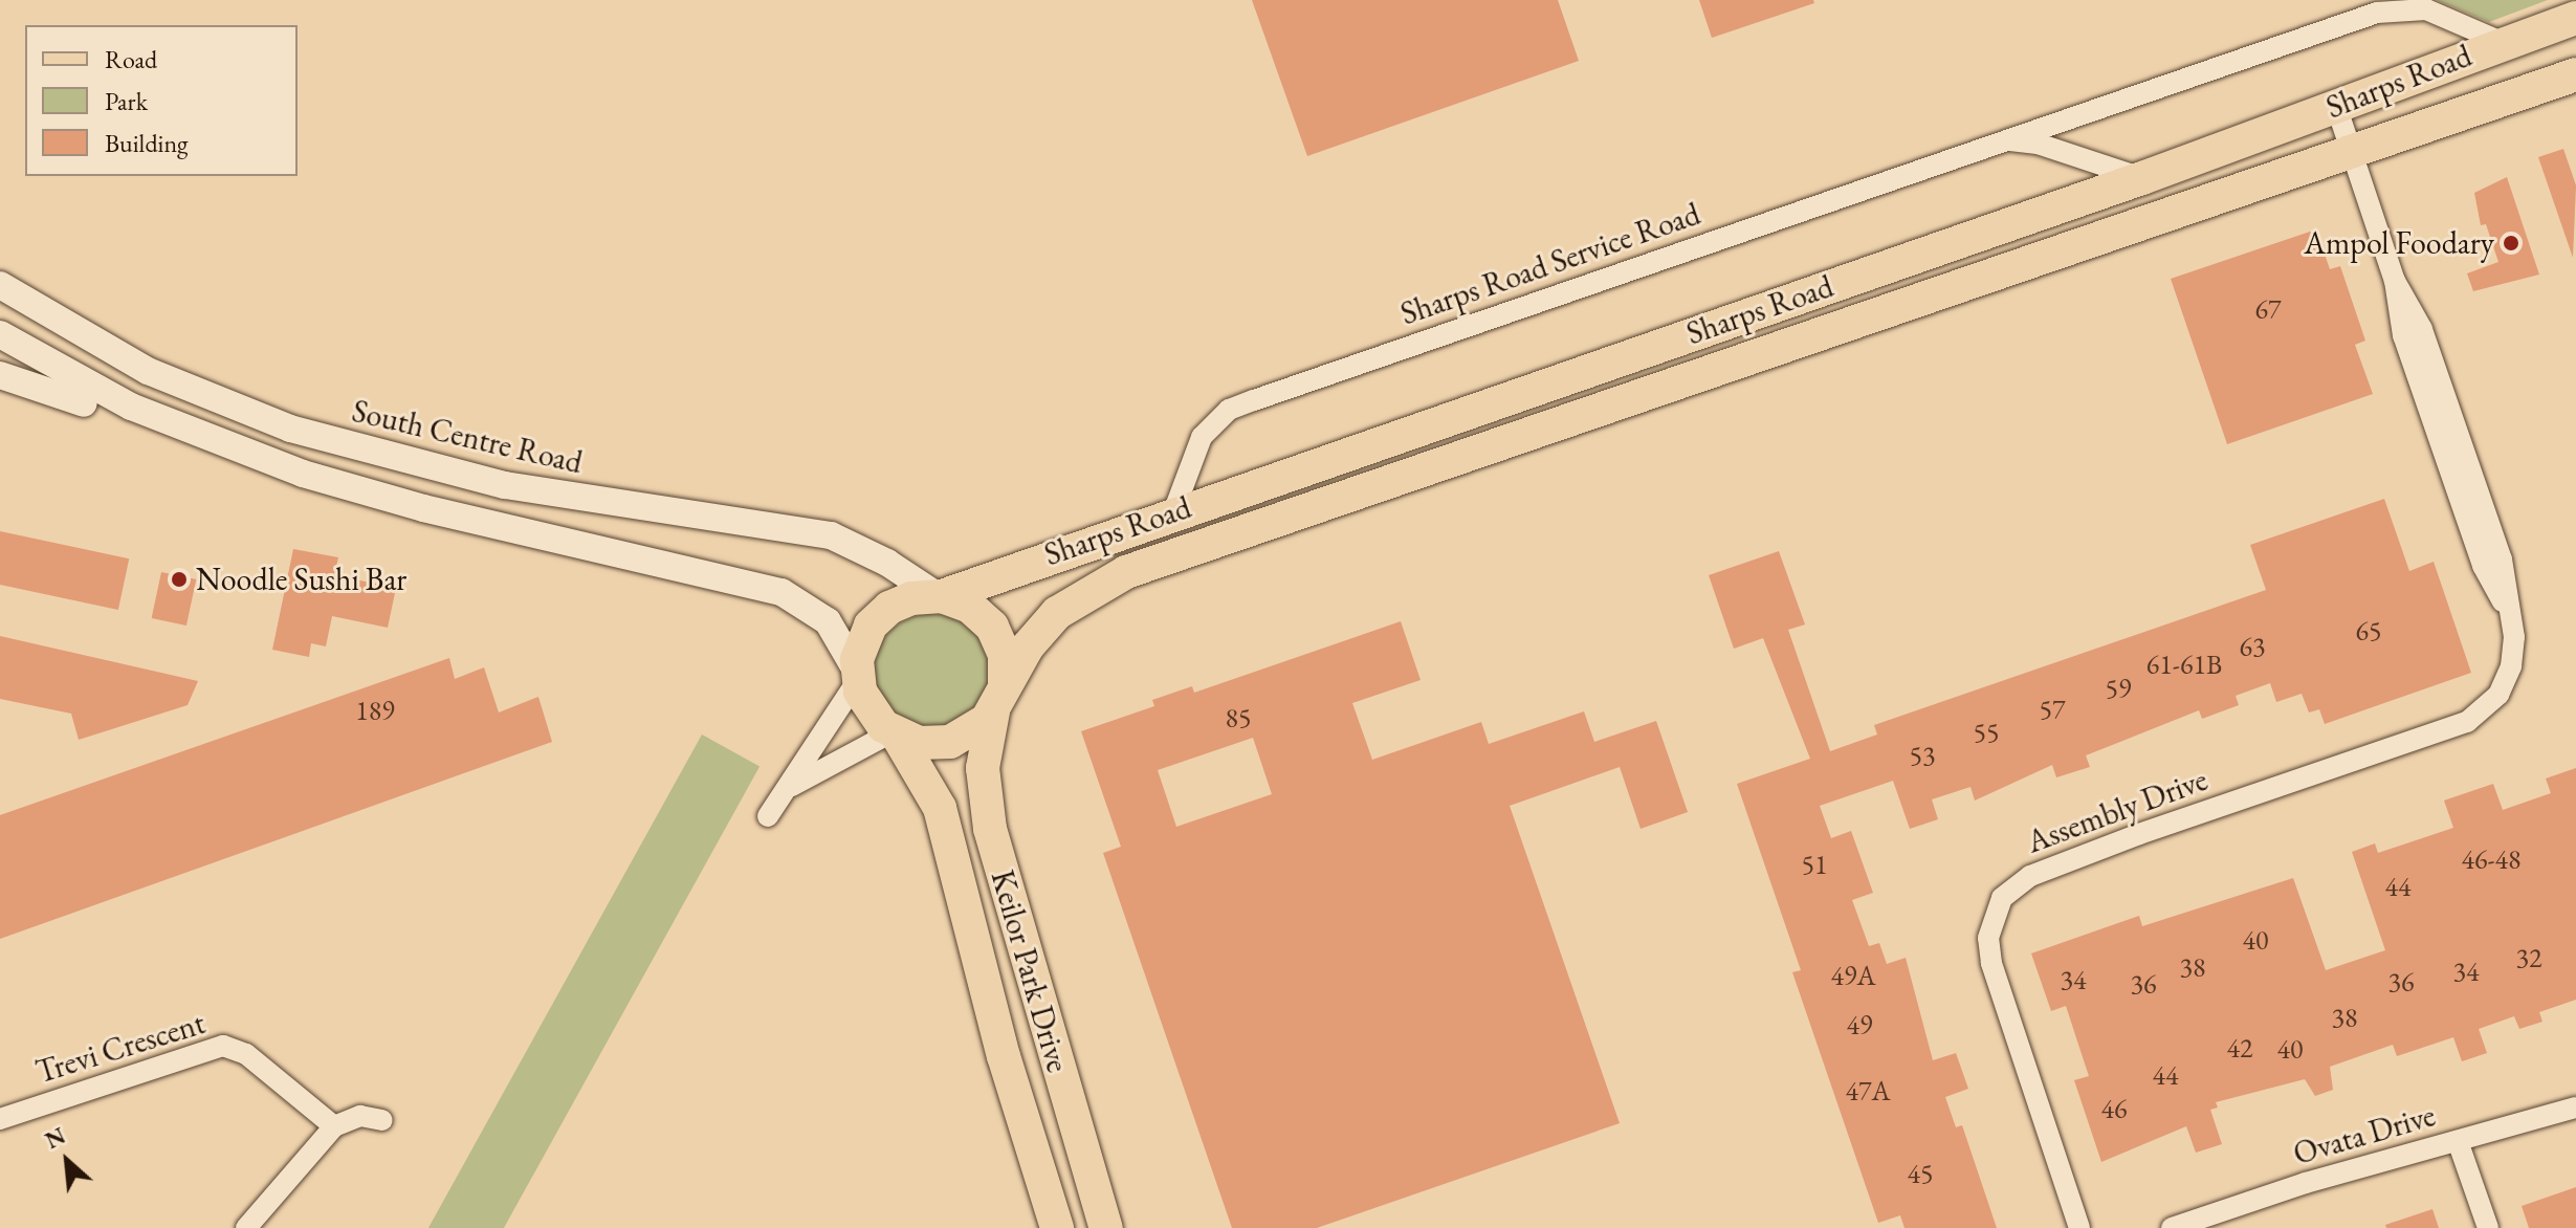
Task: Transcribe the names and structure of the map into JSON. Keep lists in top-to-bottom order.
{
  "streets": {
    "main road": ["Sharps Road", "Keilor Park Drive"],
    "street": [
      "Sharps Road Service Road",
      "South Centre Road",
      "Assembly Drive",
      "Trevi Crescent",
      "Ovata Drive"
    ]
  },
  "crossings": [
    ["Sharps Road", "Sharps Road Service Road"],
    ["Sharps Road", "South Centre Road"],
    ["Sharps Road", "Assembly Drive"],
    ["Sharps Road", "Keilor Park Drive"],
    ["South Centre Road", "Keilor Park Drive"]
  ],
  "places": ["Ampol Foodary", "Noodle Sushi Bar"],
  "house_numbers": [
    "67",
    "65",
    "63",
    "61-61B",
    "59",
    "57",
    "189",
    "85",
    "55",
    "53",
    "46-48",
    "51",
    "44",
    "40",
    "32",
    "38",
    "34",
    "49A",
    "34",
    "36",
    "36",
    "38",
    "49",
    "42",
    "40",
    "44",
    "47A",
    "46",
    "45"
  ],
  "legend": ["Road", "Park", "Building"],
  "north": "top left"
}
